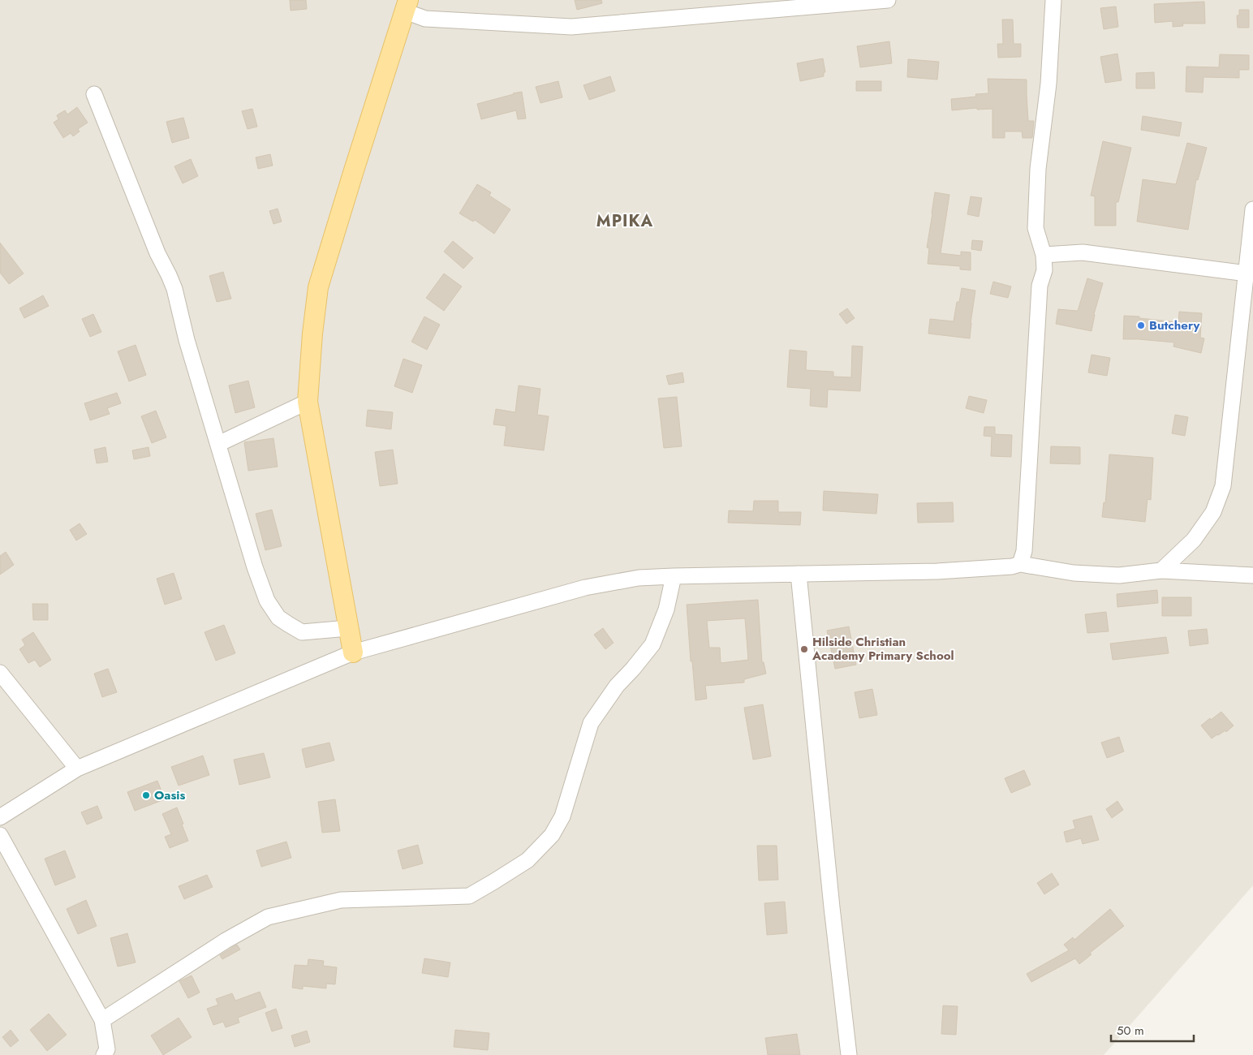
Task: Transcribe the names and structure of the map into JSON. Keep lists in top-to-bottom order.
{
  "districts": ["MPIKA"],
  "places": ["Butchery", "Hilside Christian Academy Primary School", "Oasis"],
  "scale_bar": "50 m"
}
